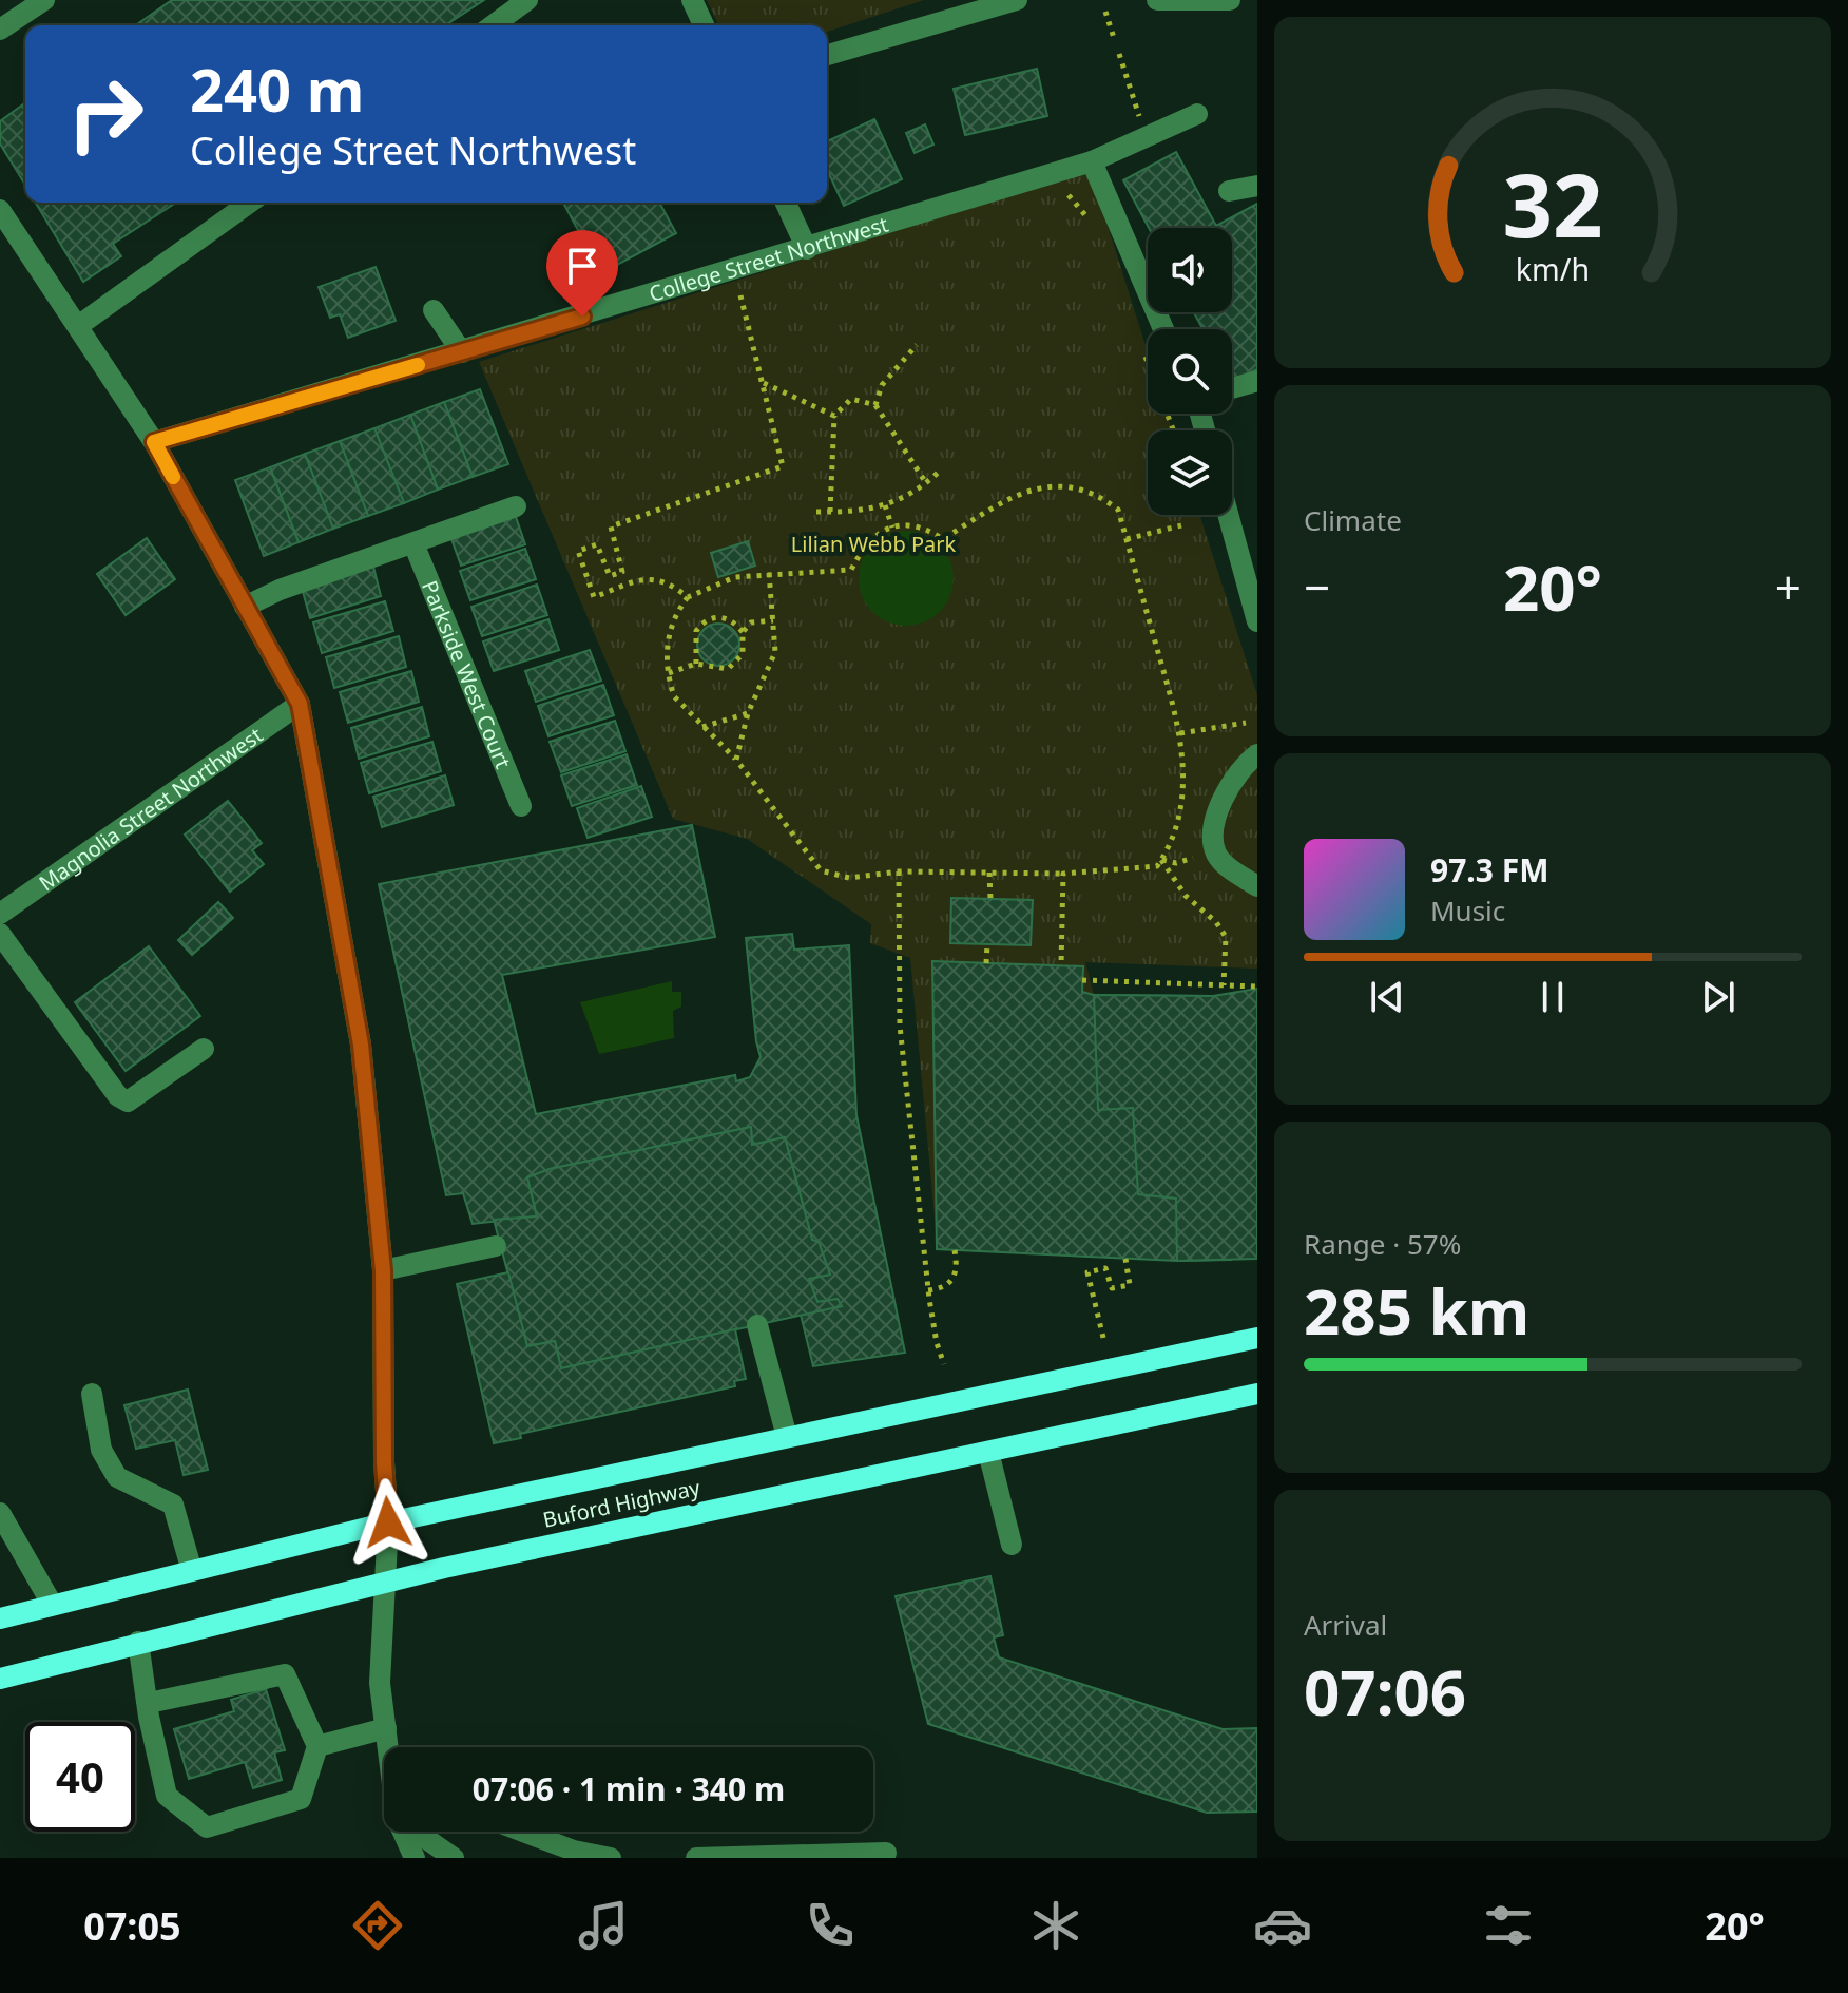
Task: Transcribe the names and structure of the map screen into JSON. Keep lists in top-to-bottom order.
{
  "streets": {
    "main road": ["Buford Highway"],
    "street": ["College Street Northwest", "Parkside West Court", "Magnolia Street Northwest"]
  },
  "parks": ["Lilian Webb Park"],
  "page": {
    "turn": ["240 m", "College Street Northwest"],
    "tile": [
      "Climate",
      ["Range · 57%", "285 km"],
      ["Arrival", "07:06"]
    ],
    "heat": ["−", "20°", "+"],
    "song": ["97.3 FM", "Music"],
    "limit": "40",
    "trip": "07:06 · 1 min · 340 m",
    "tabs": ["07:05", "20°"],
    "gauge": ["32", "km/h"]
  }
}
